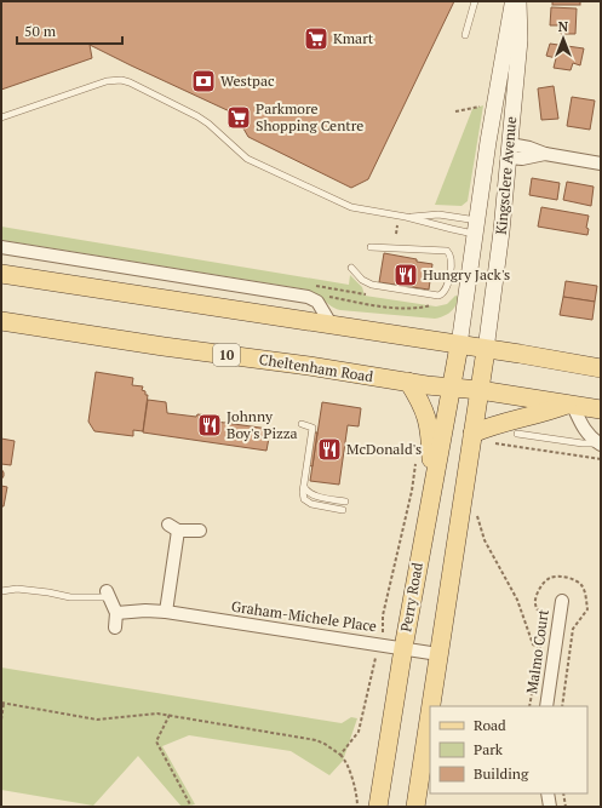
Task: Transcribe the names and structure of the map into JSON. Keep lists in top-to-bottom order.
{
  "streets": {
    "main road": [
      "Kingsclere Avenue",
      "10",
      "Cheltenham Road",
      "Perry Road"
    ],
    "street": ["Graham-Michele Place", "Malmo Court"]
  },
  "crossings": [
    ["Kingsclere Avenue", "Perry Road"],
    ["Cheltenham Road", "Perry Road"],
    ["Perry Road", "Graham-Michele Place"]
  ],
  "places": {
    "supermarket": ["Kmart", "Parkmore Shopping Centre"],
    "bank": ["Westpac"],
    "restaurant": ["Hungry Jack's", "Johnny Boy's Pizza", "McDonald's"]
  },
  "legend": ["Road", "Park", "Building"],
  "scale_bar": "50 m",
  "north": "top"
}
